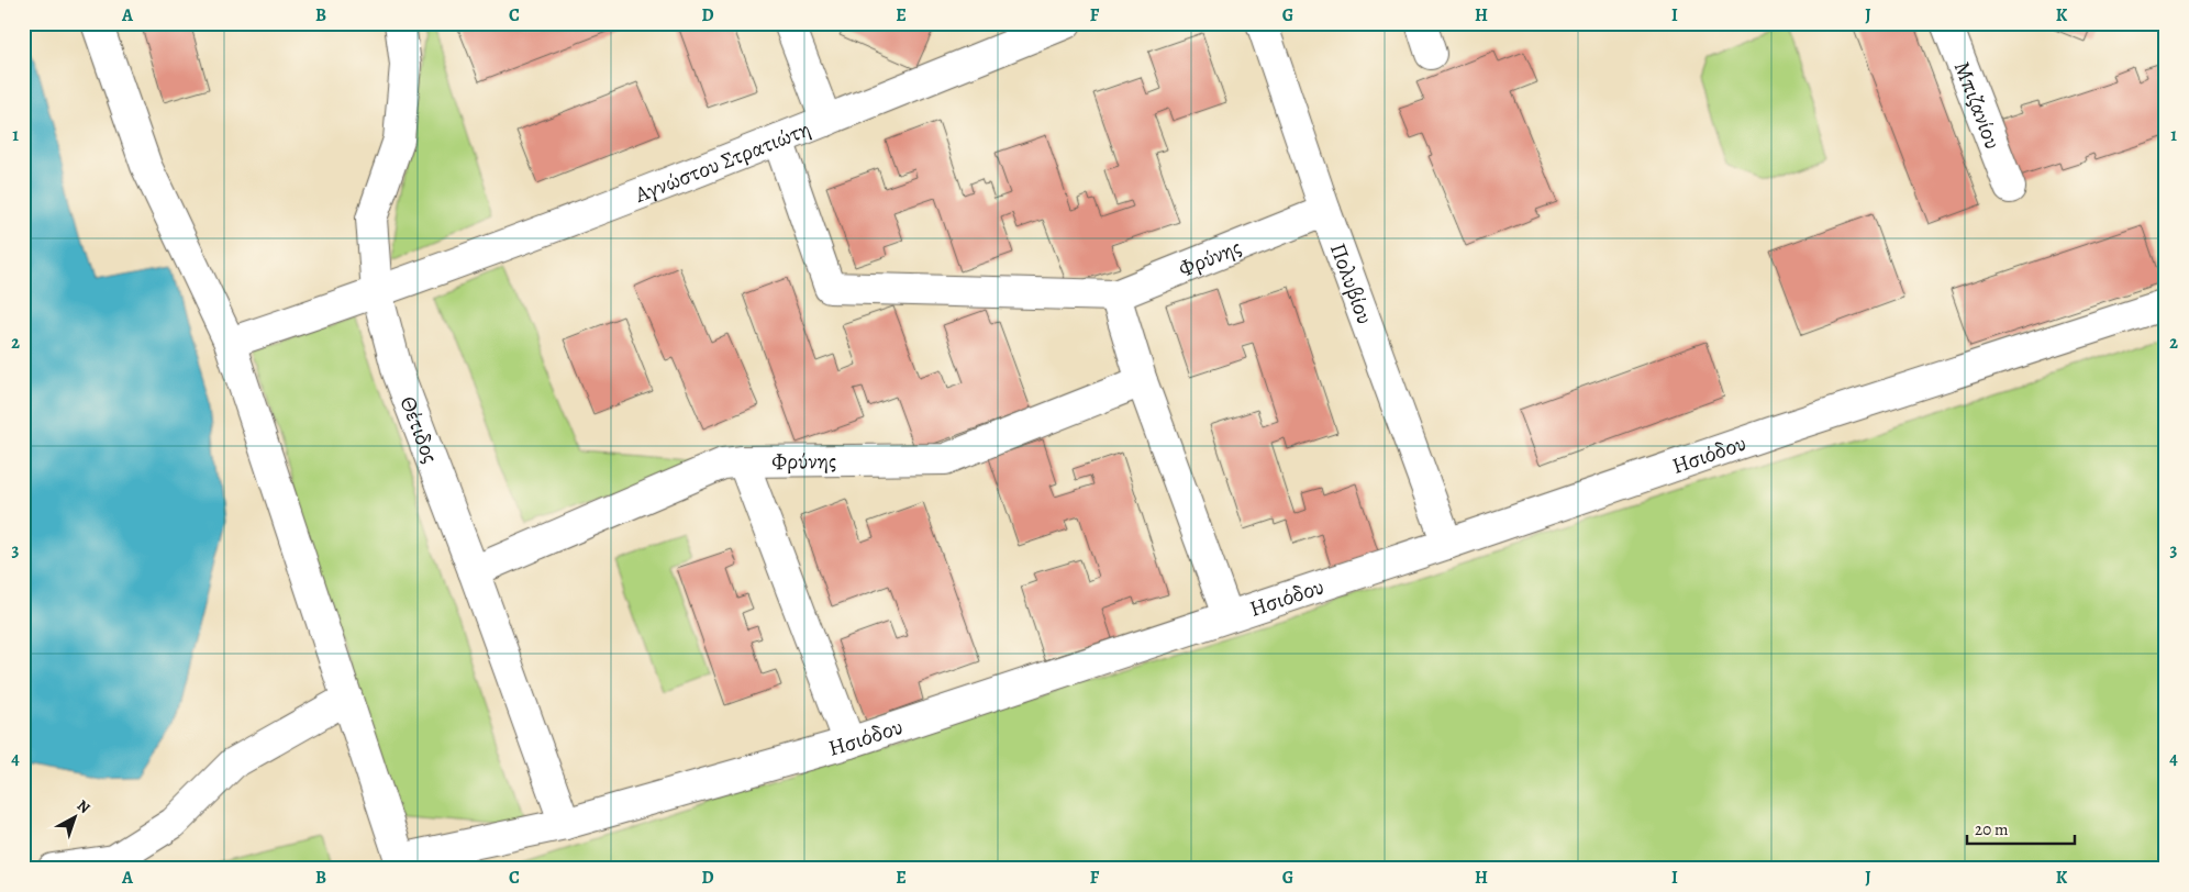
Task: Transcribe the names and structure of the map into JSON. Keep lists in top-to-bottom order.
{
  "streets": {
    "street": [
      "Μπιζανίου",
      "Αγνώστου Στρατιώτη",
      "Φρύνης",
      "Πολυβίου",
      "Θέτιδος",
      "Ησιόδου"
    ]
  },
  "crossings": [
    ["Αγνώστου Στρατιώτη", "Θέτιδος"],
    ["Φρύνης", "Πολυβίου"],
    ["Φρύνης", "Θέτιδος"],
    ["Πολυβίου", "Ησιόδου"],
    ["Θέτιδος", "Ησιόδου"]
  ],
  "scale_bar": "20 m",
  "north": "top right",
  "grid": {
    "columns": [
      "A",
      "B",
      "C",
      "D",
      "E",
      "F",
      "G",
      "H",
      "I",
      "J",
      "K"
    ],
    "rows": [
      "1",
      "2",
      "3",
      "4"
    ]
  }
}
